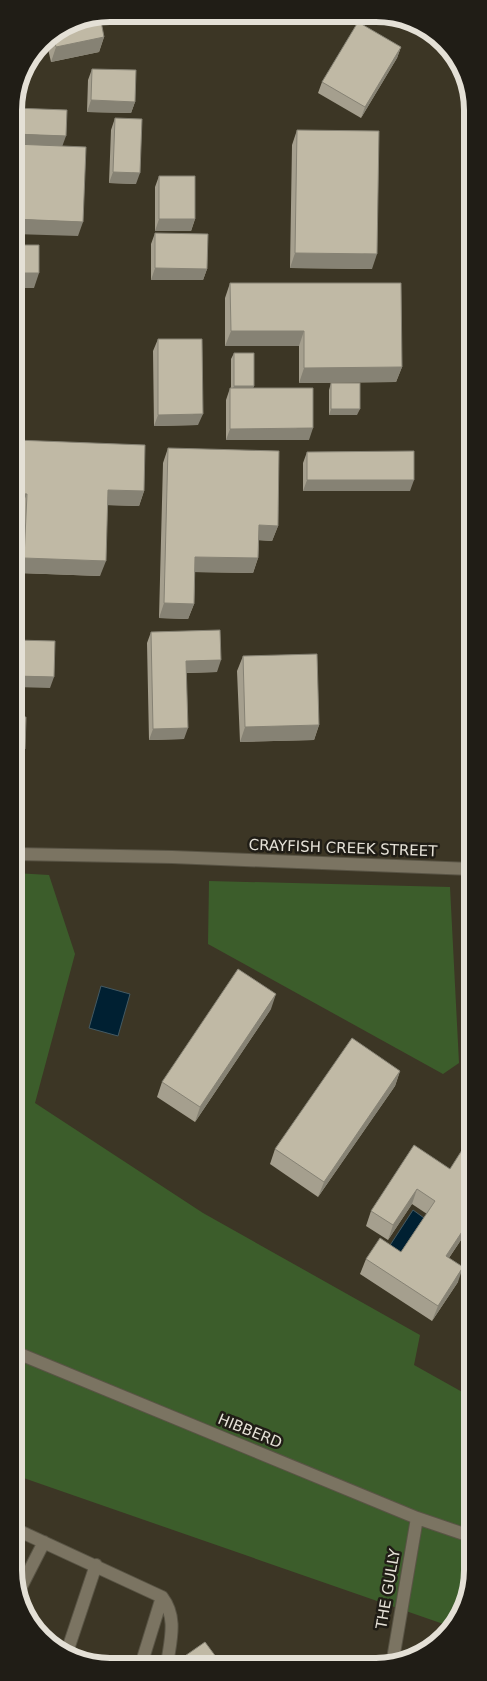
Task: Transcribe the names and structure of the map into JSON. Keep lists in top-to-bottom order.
{
  "streets": {
    "street": ["CRAYFISH CREEK STREET", "HIBBERD", "THE GULLY"]
  },
  "crossings": [
    ["HIBBERD", "THE GULLY"]
  ]
}
